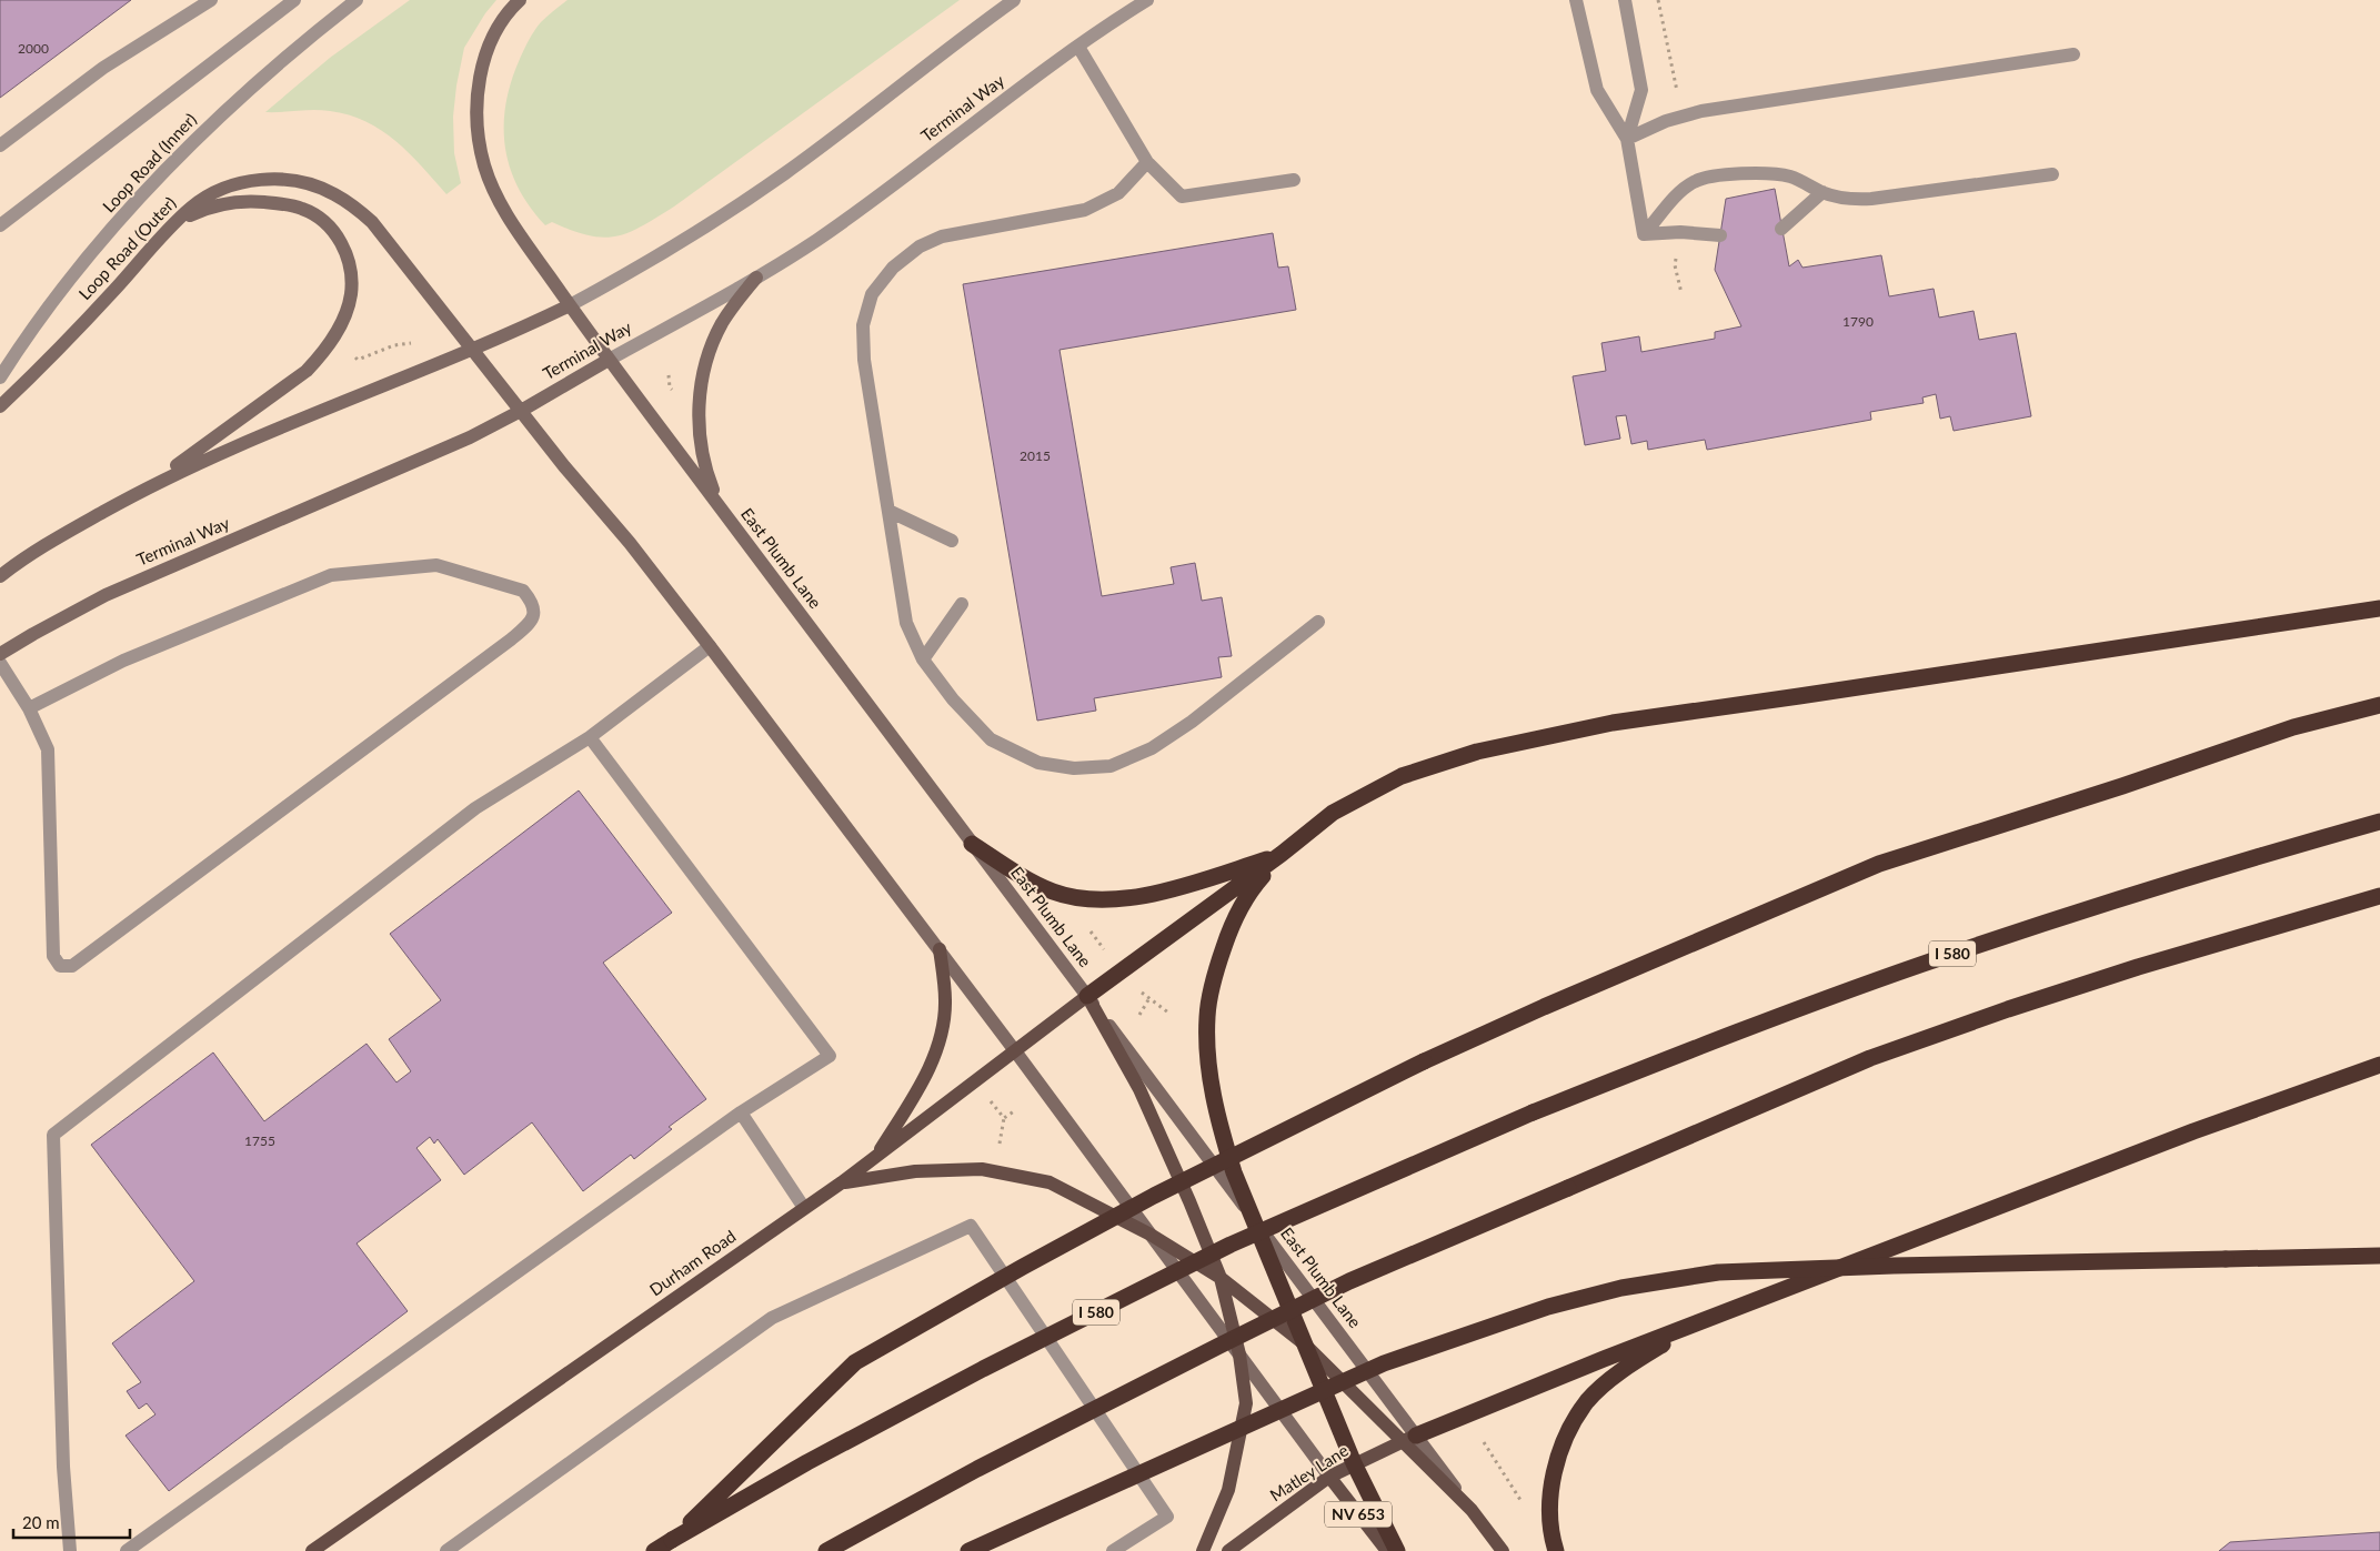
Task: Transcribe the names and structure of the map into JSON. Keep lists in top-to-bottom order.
{
  "streets": {
    "highway": ["I 580"],
    "main road": [
      "Terminal Way",
      "Loop Road (Outer)",
      "East Plumb Lane",
      "Durham Road",
      "Matley Lane",
      "NV 653"
    ],
    "street": ["Loop Road (Inner)"]
  },
  "crossings": [
    ["Terminal Way", "East Plumb Lane"],
    ["Terminal Way", "NV 653"],
    ["Loop Road (Outer)", "NV 653"],
    ["East Plumb Lane", "Durham Road"],
    ["East Plumb Lane", "Matley Lane"],
    ["Durham Road", "NV 653"],
    ["Matley Lane", "NV 653"]
  ],
  "house_numbers": [
    "2000",
    "1790",
    "2015",
    "1755"
  ],
  "scale_bar": "20 m"
}
